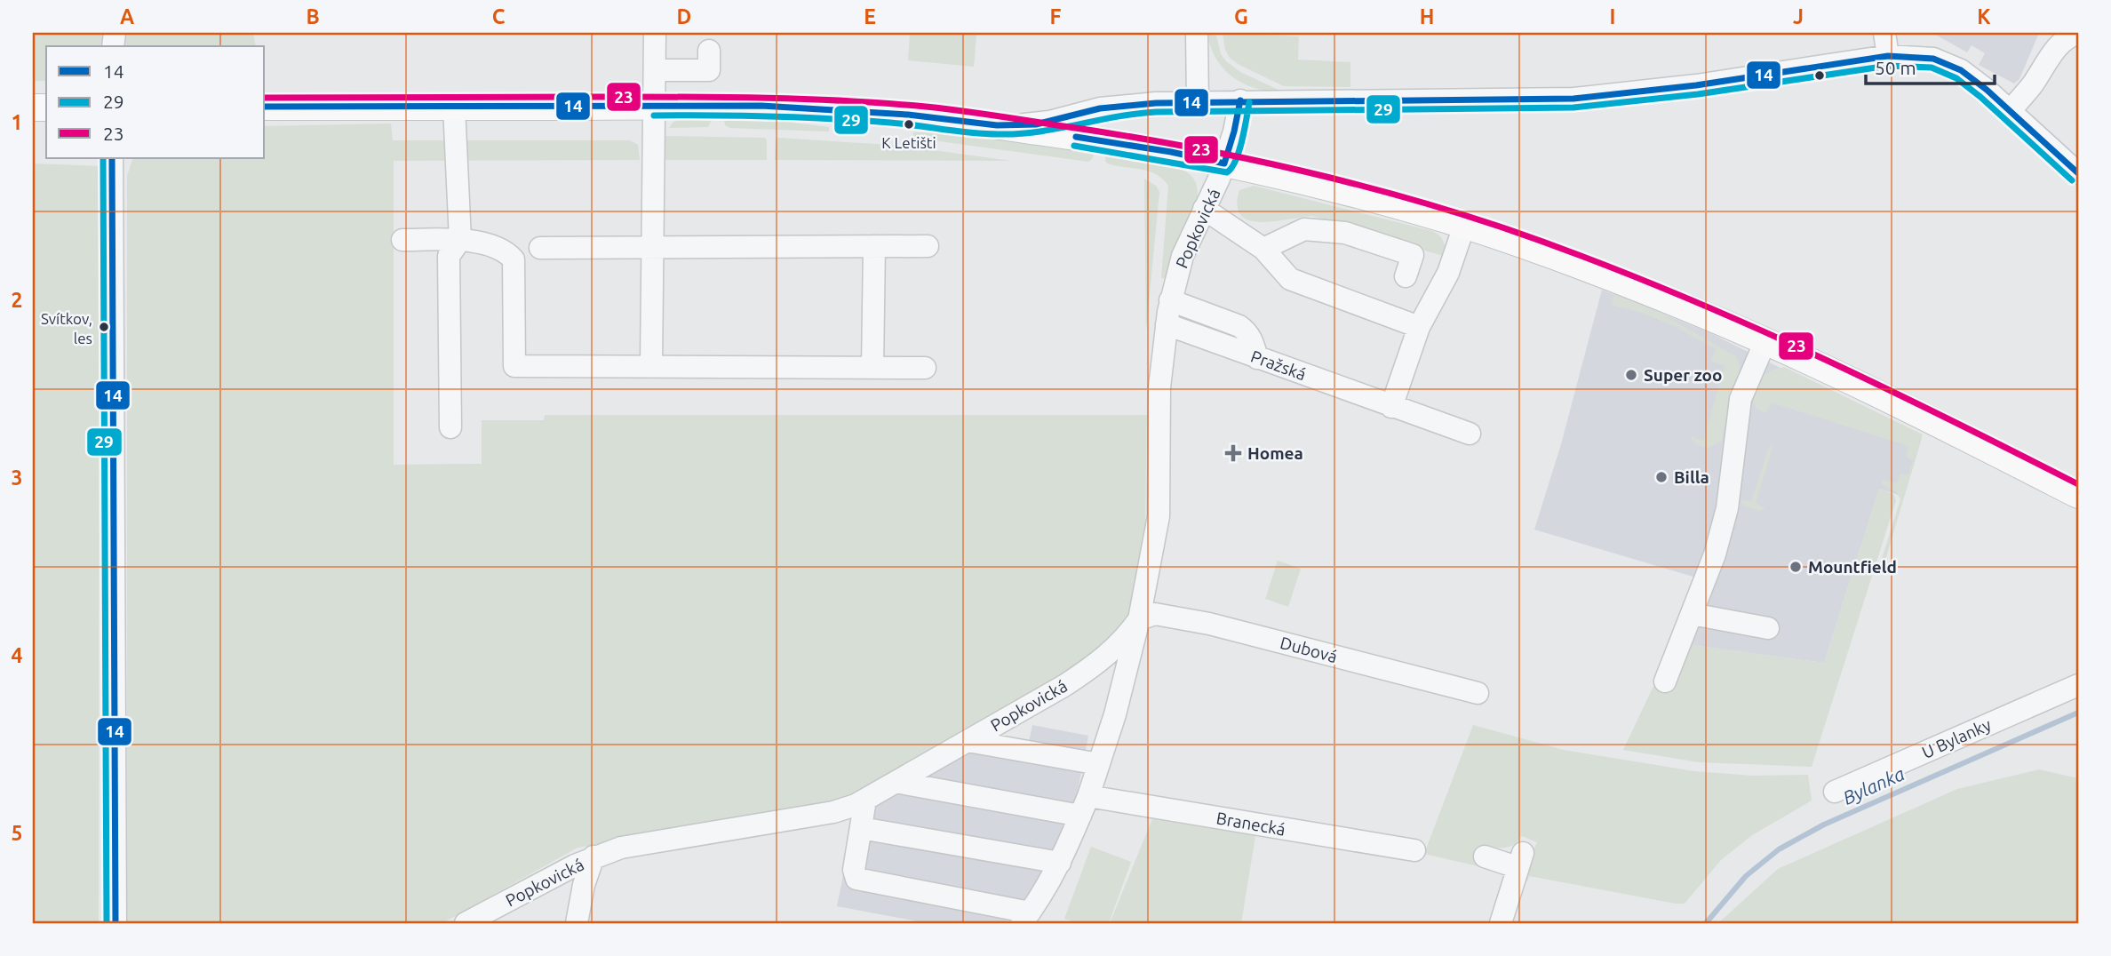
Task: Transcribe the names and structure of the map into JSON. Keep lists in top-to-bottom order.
{
  "streets": {
    "street": [
      "Popkovická",
      "Pražská",
      "Dubová",
      "U Bylanky",
      "Branecká"
    ]
  },
  "crossings": [
    ["Popkovická", "Pražská"],
    ["Popkovická", "Dubová"],
    ["Popkovická", "Branecká"]
  ],
  "water": ["Bylanka"],
  "places": {
    "other": [
      "K Letišti",
      "Svítkov, les",
      "Super zoo",
      "Billa",
      "Mountfield"
    ],
    "health": ["Homea"]
  },
  "lines": ["transit line 14", "transit line 29", "transit line 23"],
  "legend": ["14", "29", "23"],
  "scale_bar": "50 m",
  "grid": {
    "columns": [
      "A",
      "B",
      "C",
      "D",
      "E",
      "F",
      "G",
      "H",
      "I",
      "J",
      "K"
    ],
    "rows": [
      "1",
      "2",
      "3",
      "4",
      "5"
    ]
  }
}
